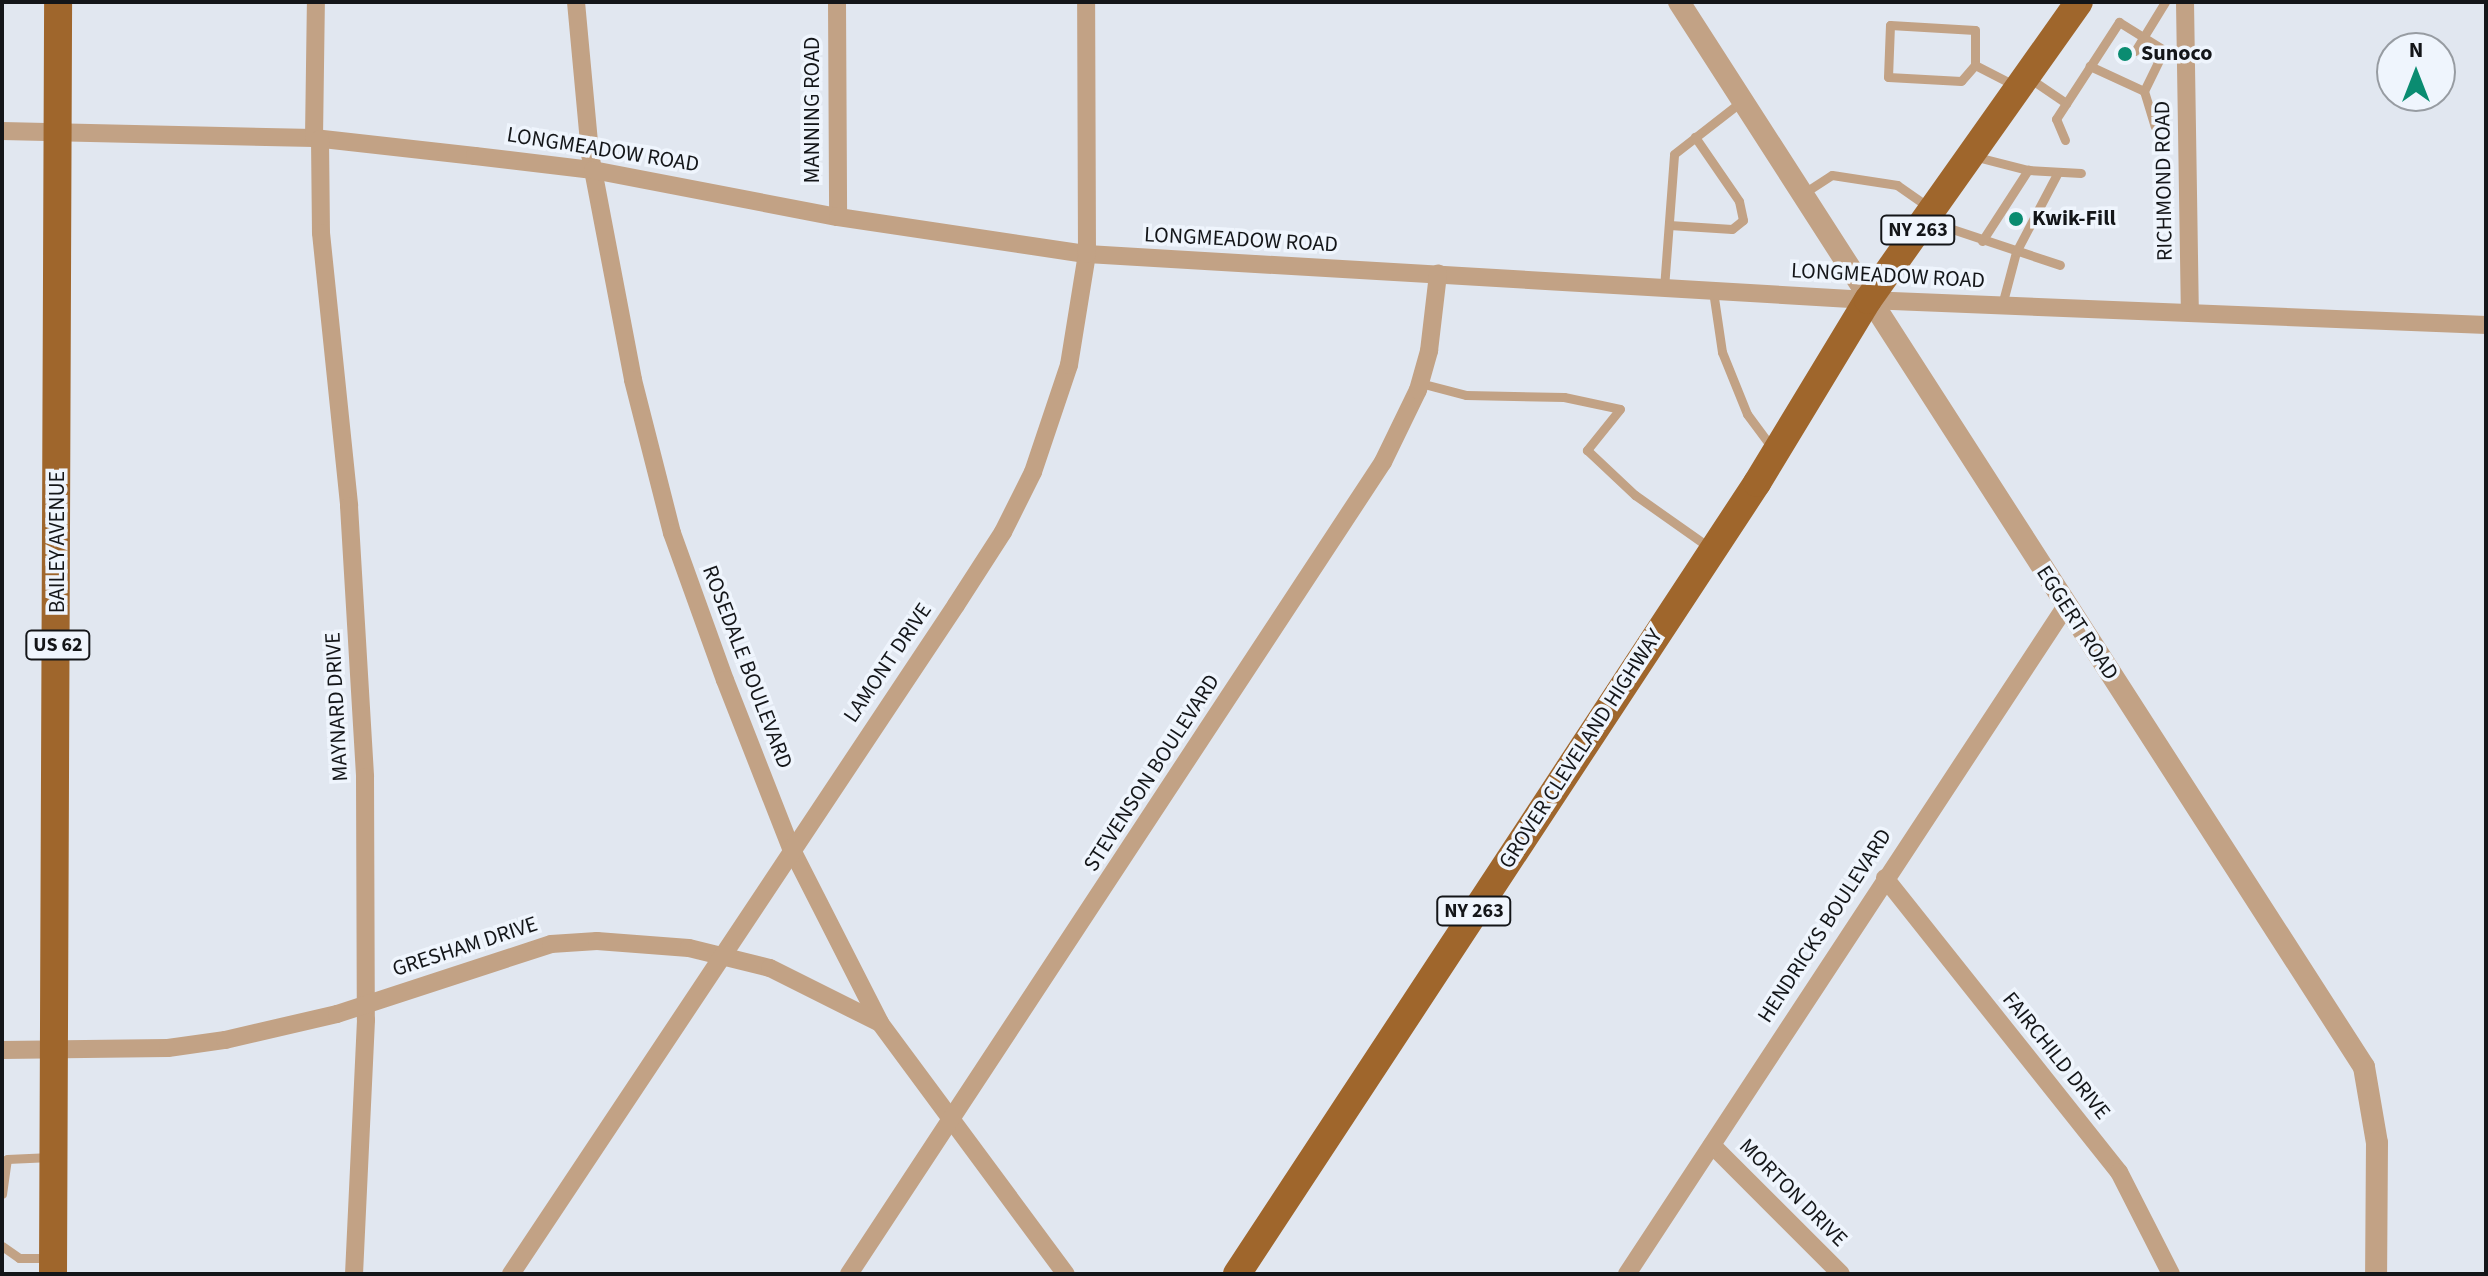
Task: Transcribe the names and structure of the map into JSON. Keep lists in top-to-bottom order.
{
  "streets": {
    "main road": [
      "NY 263",
      "BAILEY AVENUE",
      "US 62",
      "GROVER CLEVELAND HIGHWAY"
    ],
    "street": [
      "MANNING ROAD",
      "LONGMEADOW ROAD",
      "RICHMOND ROAD",
      "EGGERT ROAD",
      "LAMONT DRIVE",
      "ROSEDALE BOULEVARD",
      "MAYNARD DRIVE",
      "STEVENSON BOULEVARD",
      "HENDRICKS BOULEVARD",
      "GRESHAM DRIVE",
      "FAIRCHILD DRIVE",
      "MORTON DRIVE"
    ]
  },
  "crossings": [
    ["MANNING ROAD", "LONGMEADOW ROAD"],
    ["LONGMEADOW ROAD", "RICHMOND ROAD"],
    ["LONGMEADOW ROAD", "NY 263"],
    ["LONGMEADOW ROAD", "BAILEY AVENUE"],
    ["LONGMEADOW ROAD", "EGGERT ROAD"],
    ["LONGMEADOW ROAD", "LAMONT DRIVE"],
    ["LONGMEADOW ROAD", "ROSEDALE BOULEVARD"],
    ["LONGMEADOW ROAD", "MAYNARD DRIVE"],
    ["LONGMEADOW ROAD", "GROVER CLEVELAND HIGHWAY"],
    ["LONGMEADOW ROAD", "STEVENSON BOULEVARD"],
    ["NY 263", "EGGERT ROAD"],
    ["NY 263", "GROVER CLEVELAND HIGHWAY"],
    ["BAILEY AVENUE", "GRESHAM DRIVE"],
    ["EGGERT ROAD", "GROVER CLEVELAND HIGHWAY"],
    ["EGGERT ROAD", "HENDRICKS BOULEVARD"],
    ["LAMONT DRIVE", "ROSEDALE BOULEVARD"],
    ["LAMONT DRIVE", "GRESHAM DRIVE"],
    ["ROSEDALE BOULEVARD", "STEVENSON BOULEVARD"],
    ["ROSEDALE BOULEVARD", "GRESHAM DRIVE"],
    ["MAYNARD DRIVE", "GRESHAM DRIVE"],
    ["HENDRICKS BOULEVARD", "FAIRCHILD DRIVE"],
    ["HENDRICKS BOULEVARD", "MORTON DRIVE"]
  ],
  "places": ["Sunoco", "Kwik-Fill"],
  "north": "top"
}
